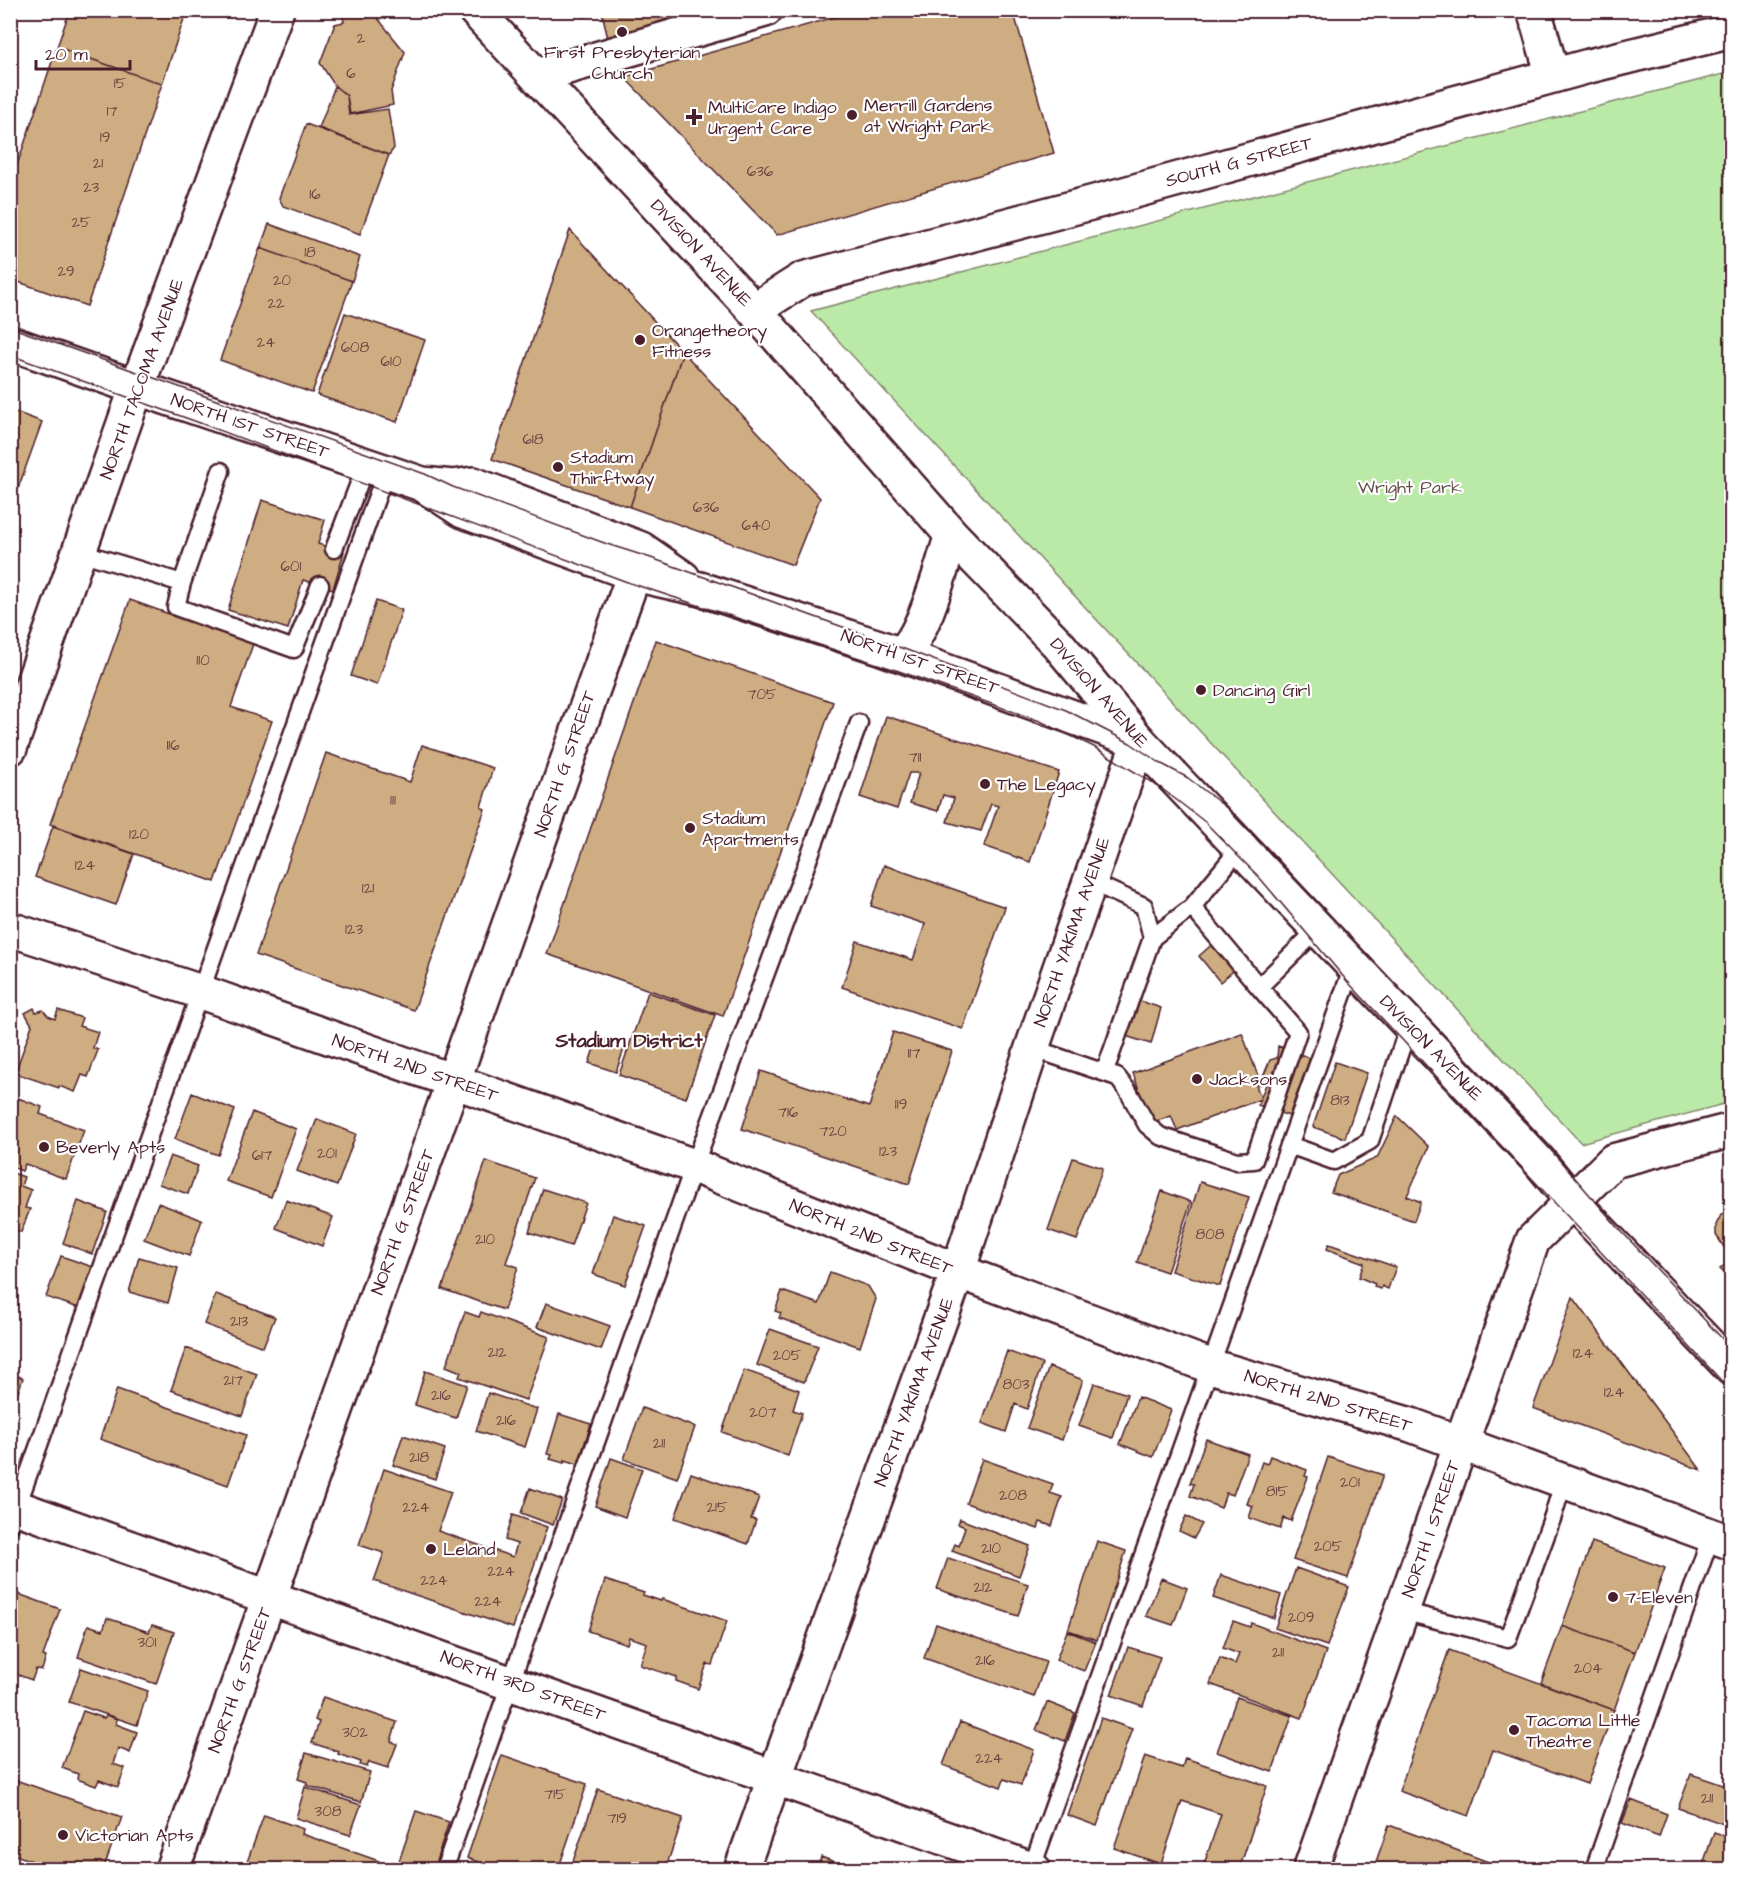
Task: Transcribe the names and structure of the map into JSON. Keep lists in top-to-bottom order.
{
  "streets": {
    "street": [
      "SOUTH G STREET",
      "DIVISION AVENUE",
      "NORTH TACOMA AVENUE",
      "NORTH 1ST STREET",
      "NORTH G STREET",
      "NORTH YAKIMA AVENUE",
      "NORTH 2ND STREET",
      "NORTH I STREET",
      "NORTH 3RD STREET"
    ]
  },
  "crossings": [
    ["SOUTH G STREET", "DIVISION AVENUE"],
    ["DIVISION AVENUE", "NORTH 1ST STREET"],
    ["DIVISION AVENUE", "NORTH YAKIMA AVENUE"],
    ["DIVISION AVENUE", "NORTH I STREET"],
    ["NORTH TACOMA AVENUE", "NORTH 1ST STREET"],
    ["NORTH 1ST STREET", "NORTH G STREET"],
    ["NORTH 1ST STREET", "NORTH YAKIMA AVENUE"],
    ["NORTH G STREET", "NORTH 2ND STREET"],
    ["NORTH G STREET", "NORTH 3RD STREET"],
    ["NORTH YAKIMA AVENUE", "NORTH 2ND STREET"],
    ["NORTH YAKIMA AVENUE", "NORTH 3RD STREET"],
    ["NORTH 2ND STREET", "NORTH I STREET"]
  ],
  "districts": ["Stadium District"],
  "parks": ["Wright Park"],
  "places": {
    "other": [
      "First Presbyterian Church",
      "Merrill Gardens at Wright Park",
      "Orangetheory Fitness",
      "Stadium Thirftway",
      "Dancing Girl",
      "The Legacy",
      "Stadium Apartments",
      "Jacksons",
      "Beverly Apts",
      "Leland",
      "7-Eleven",
      "Tacoma Little Theatre",
      "Victorian Apts"
    ],
    "health": ["MultiCare Indigo Urgent Care"]
  },
  "house_numbers": [
    "2",
    "6",
    "15",
    "17",
    "19",
    "21",
    "636",
    "23",
    "16",
    "25",
    "18",
    "29",
    "20",
    "22",
    "24",
    "608",
    "610",
    "618",
    "636",
    "640",
    "601",
    "110",
    "705",
    "116",
    "711",
    "111",
    "120",
    "124",
    "121",
    "123",
    "117",
    "813",
    "119",
    "716",
    "720",
    "123",
    "201",
    "617",
    "808",
    "210",
    "213",
    "212",
    "124",
    "205",
    "217",
    "803",
    "124",
    "216",
    "207",
    "216",
    "211",
    "218",
    "201",
    "815",
    "208",
    "224",
    "215",
    "205",
    "210",
    "224",
    "224",
    "212",
    "224",
    "209",
    "301",
    "211",
    "216",
    "204",
    "302",
    "224",
    "715",
    "211",
    "308",
    "719"
  ],
  "scale_bar": "20 m"
}
